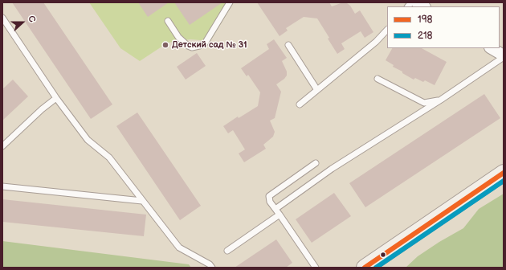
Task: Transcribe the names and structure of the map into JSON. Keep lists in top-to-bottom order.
{
  "places": ["Детский сад № 31"],
  "lines": ["transit line 198", "transit line 218"],
  "legend": ["198", "218"],
  "north": "right"
}
